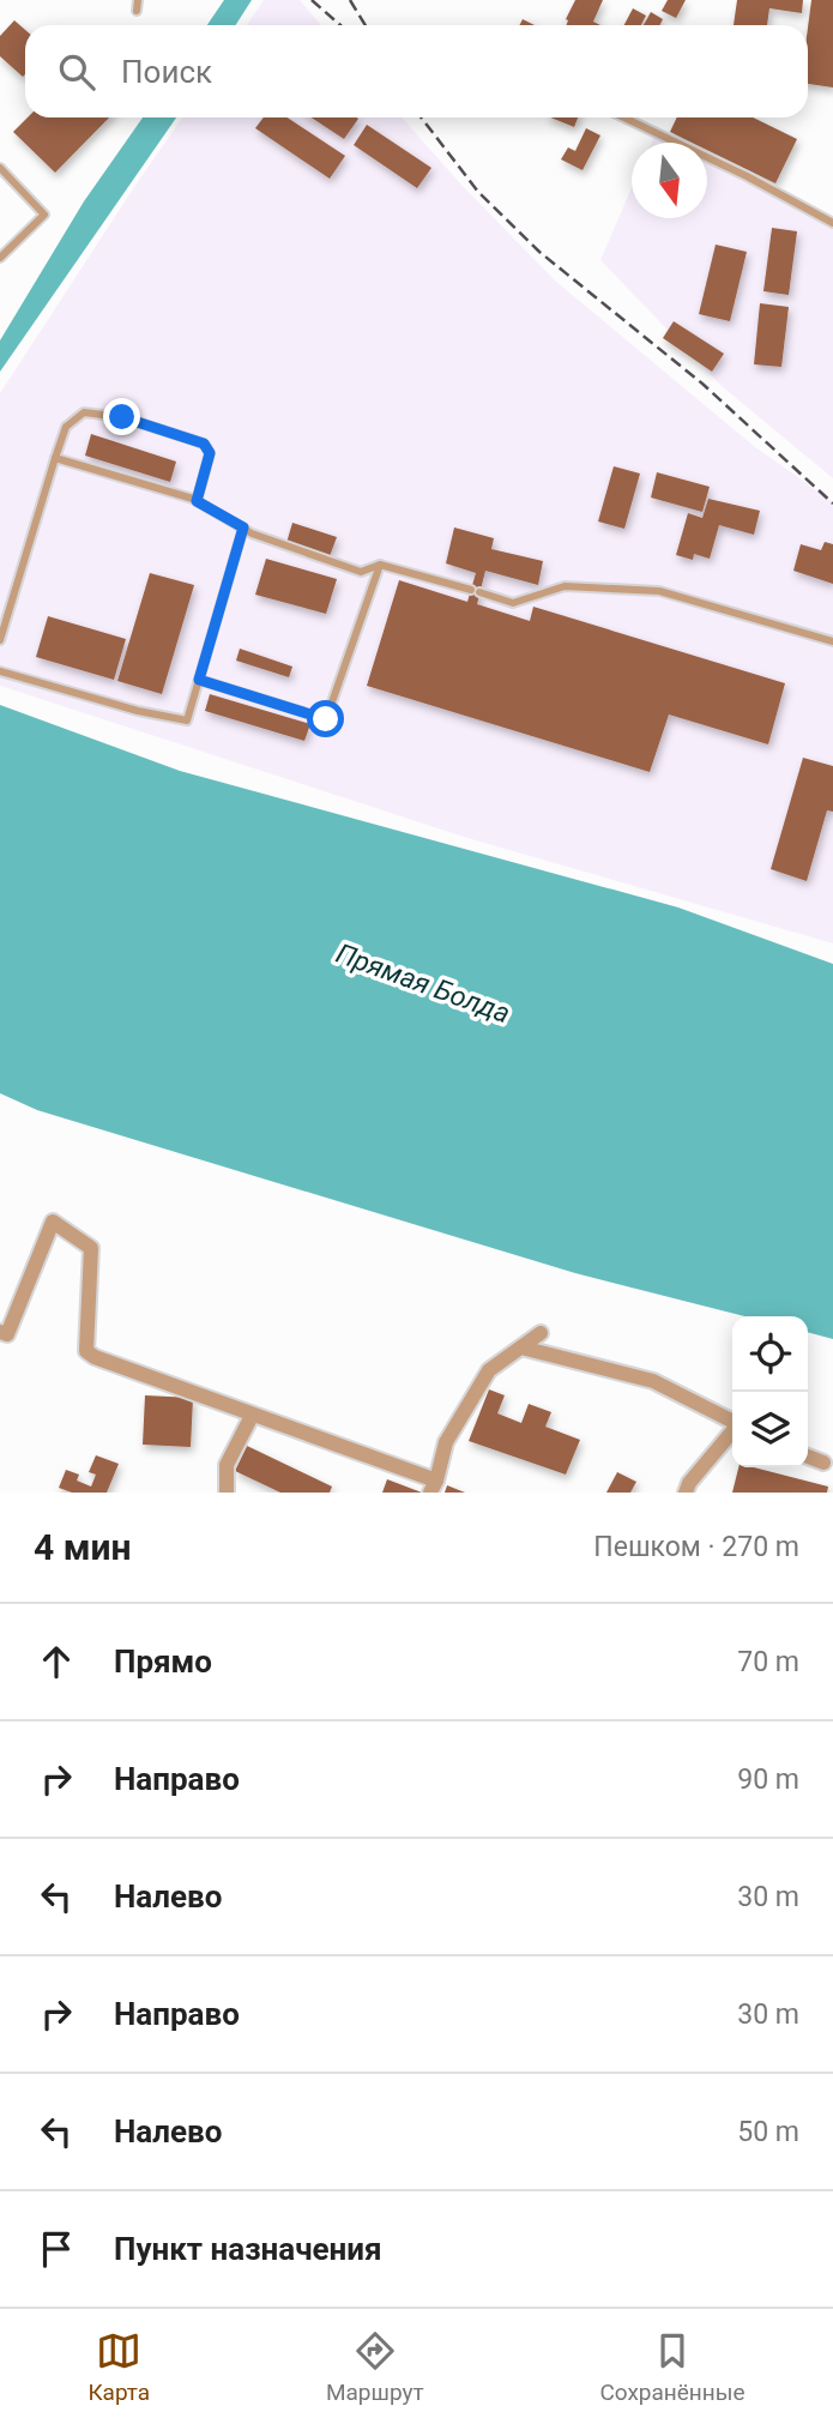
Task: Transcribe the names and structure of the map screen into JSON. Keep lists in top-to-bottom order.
{
  "water": ["Прямая Болда"],
  "north": "bottom",
  "page": {
    "search": "Поиск",
    "heading": ["4 мин", "Пешком · 270 m"],
    "list": [
      ["Прямо", "70 m"],
      ["Направо", "90 m"],
      ["Налево", "30 m"],
      ["Направо", "30 m"],
      ["Налево", "50 m"],
      "Пункт назначения"
    ],
    "nav": ["Карта", "Маршрут", "Сохранённые"]
  }
}
